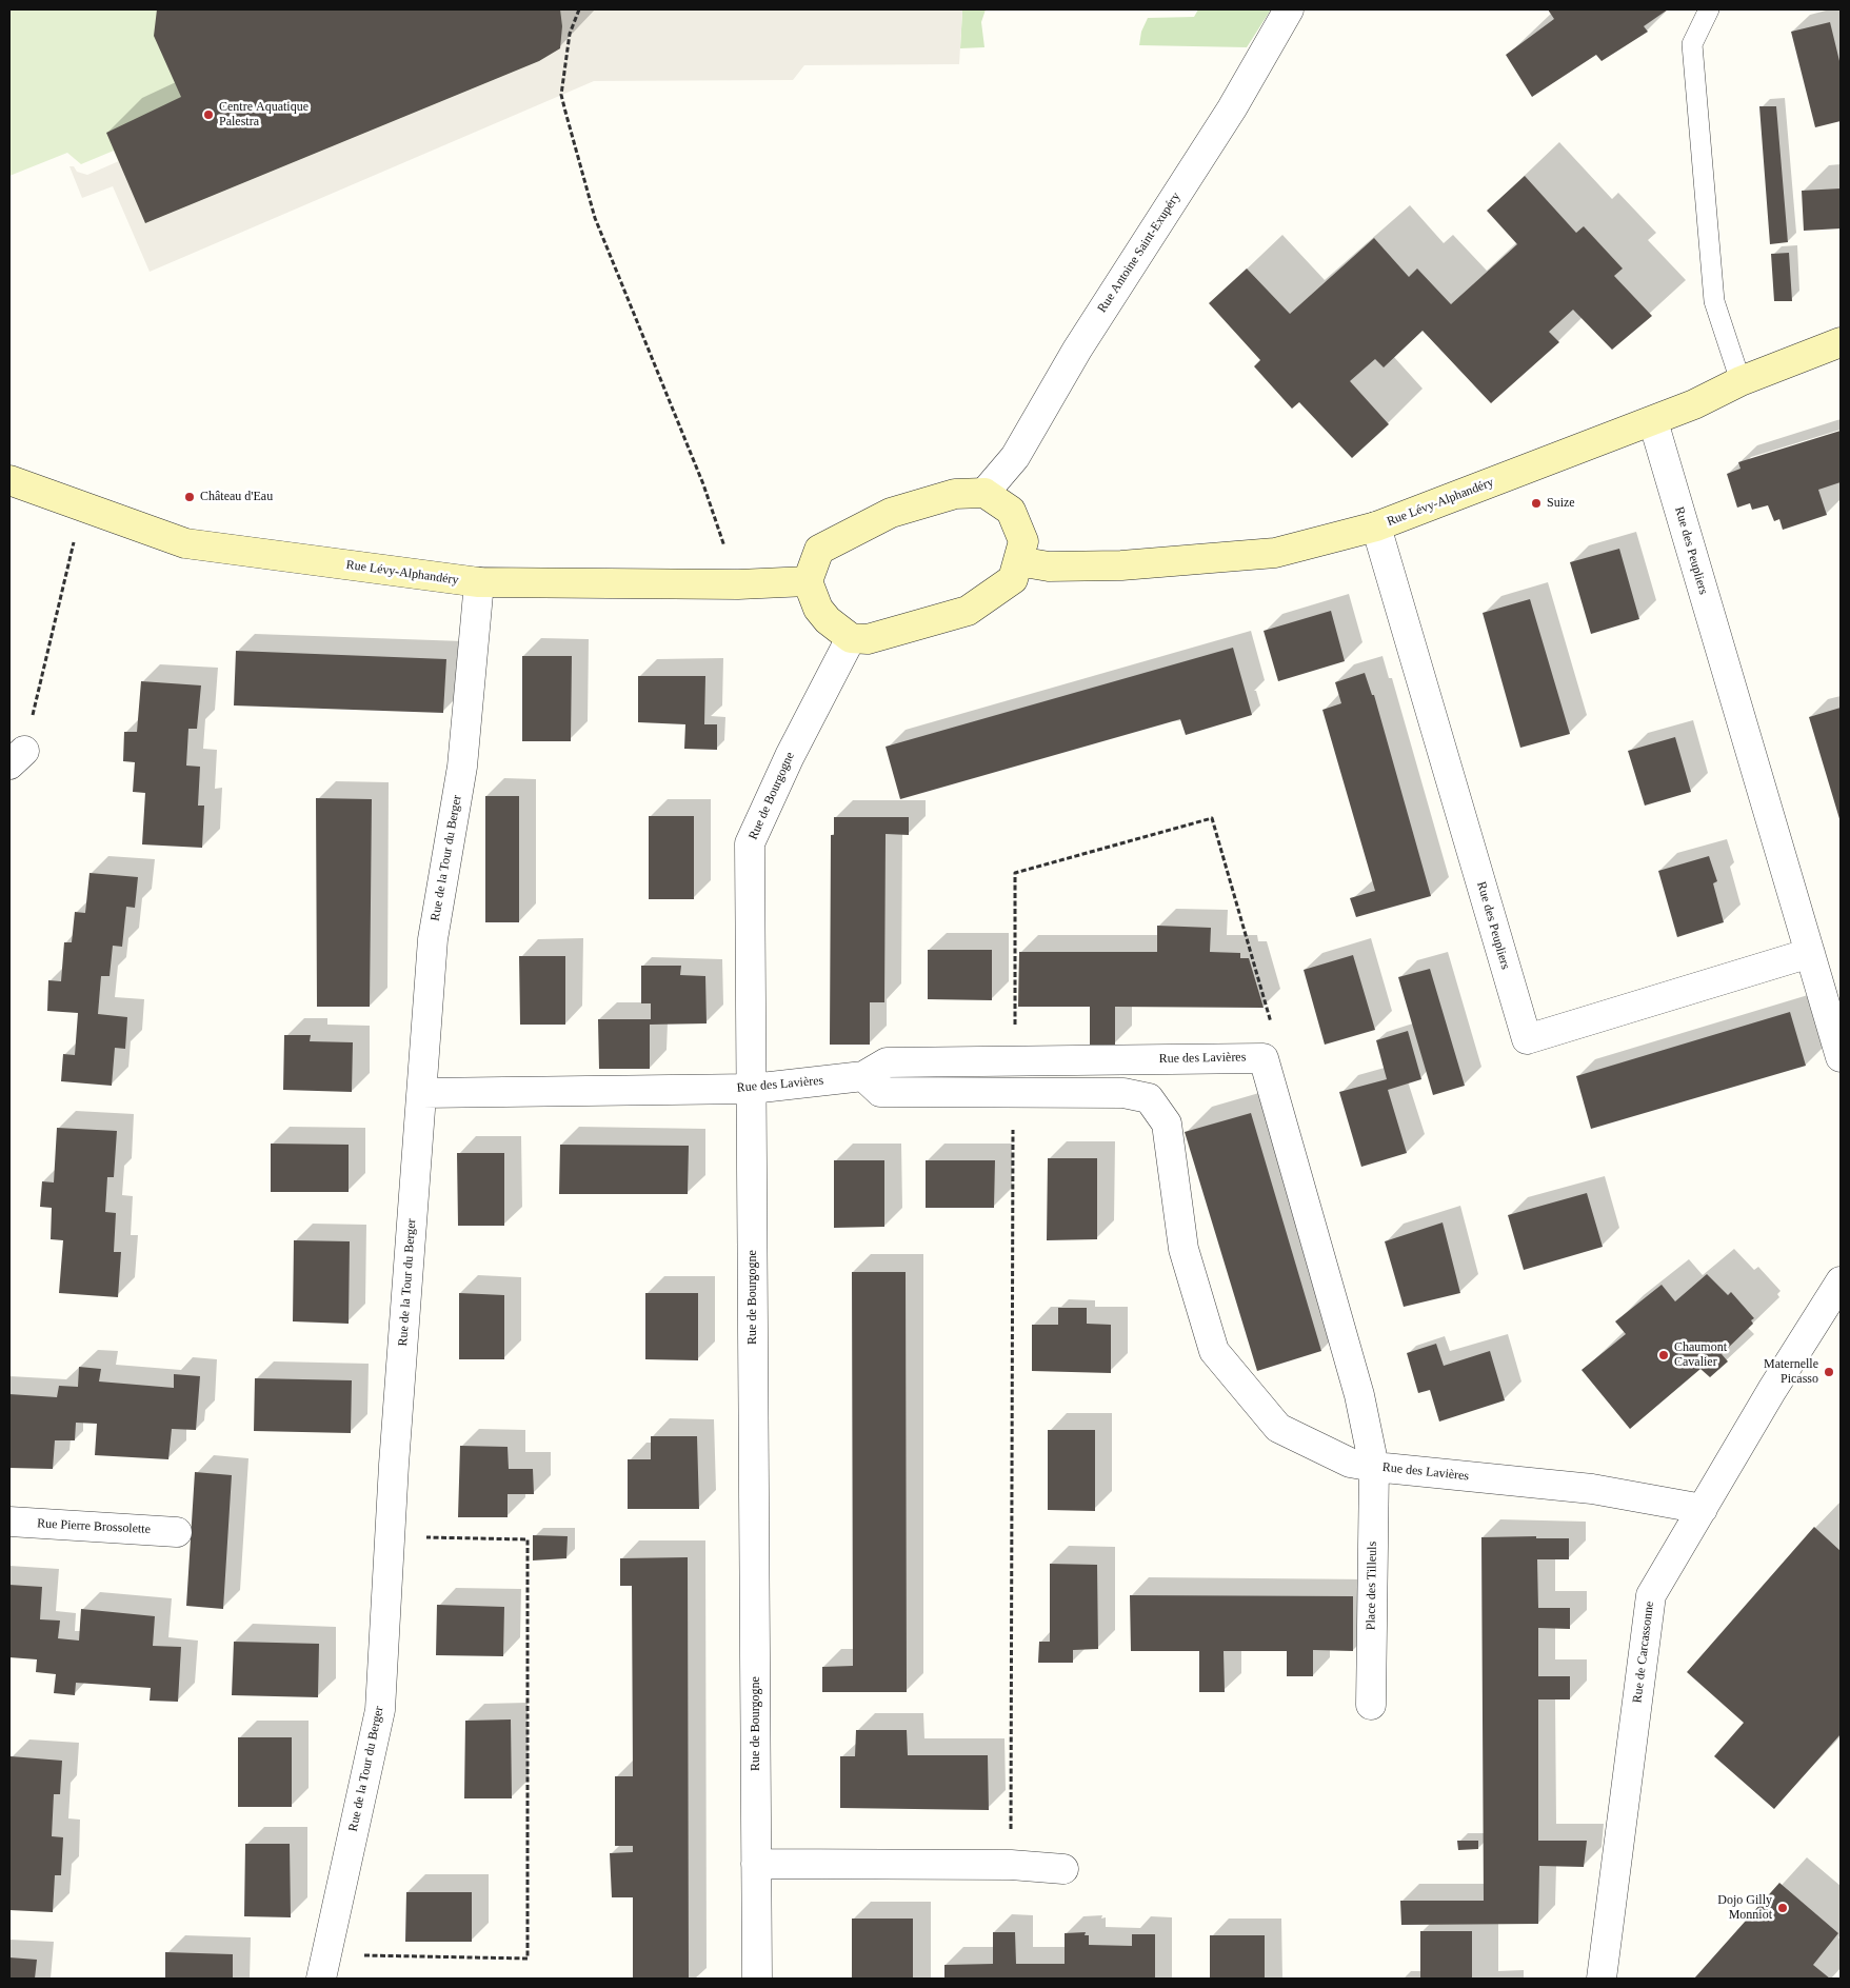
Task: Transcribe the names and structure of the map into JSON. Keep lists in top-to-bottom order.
{
  "streets": {
    "street": [
      "Rue Antoine Saint-Exupéry",
      "Rue Lévy-Alphandéry",
      "Rue des Peupliers",
      "Rue de Bourgogne",
      "Rue de la Tour du Berger",
      "Rue des Lavières",
      "Rue Pierre Brossolette",
      "Place des Tilleuls",
      "Rue de Carcassonne"
    ]
  },
  "crossings": [
    ["Rue Lévy-Alphandéry", "Rue des Peupliers"],
    ["Rue Lévy-Alphandéry", "Rue de la Tour du Berger"],
    ["Rue de Bourgogne", "Rue des Lavières"],
    ["Rue de la Tour du Berger", "Rue des Lavières"],
    ["Rue des Lavières", "Place des Tilleuls"],
    ["Rue des Lavières", "Rue de Carcassonne"]
  ],
  "places": [
    "Centre Aquatique Palestra",
    "Château d'Eau",
    "Suize",
    "Chaumont Cavalier",
    "Maternelle Picasso",
    "Dojo Gilly Monniot"
  ]
}
